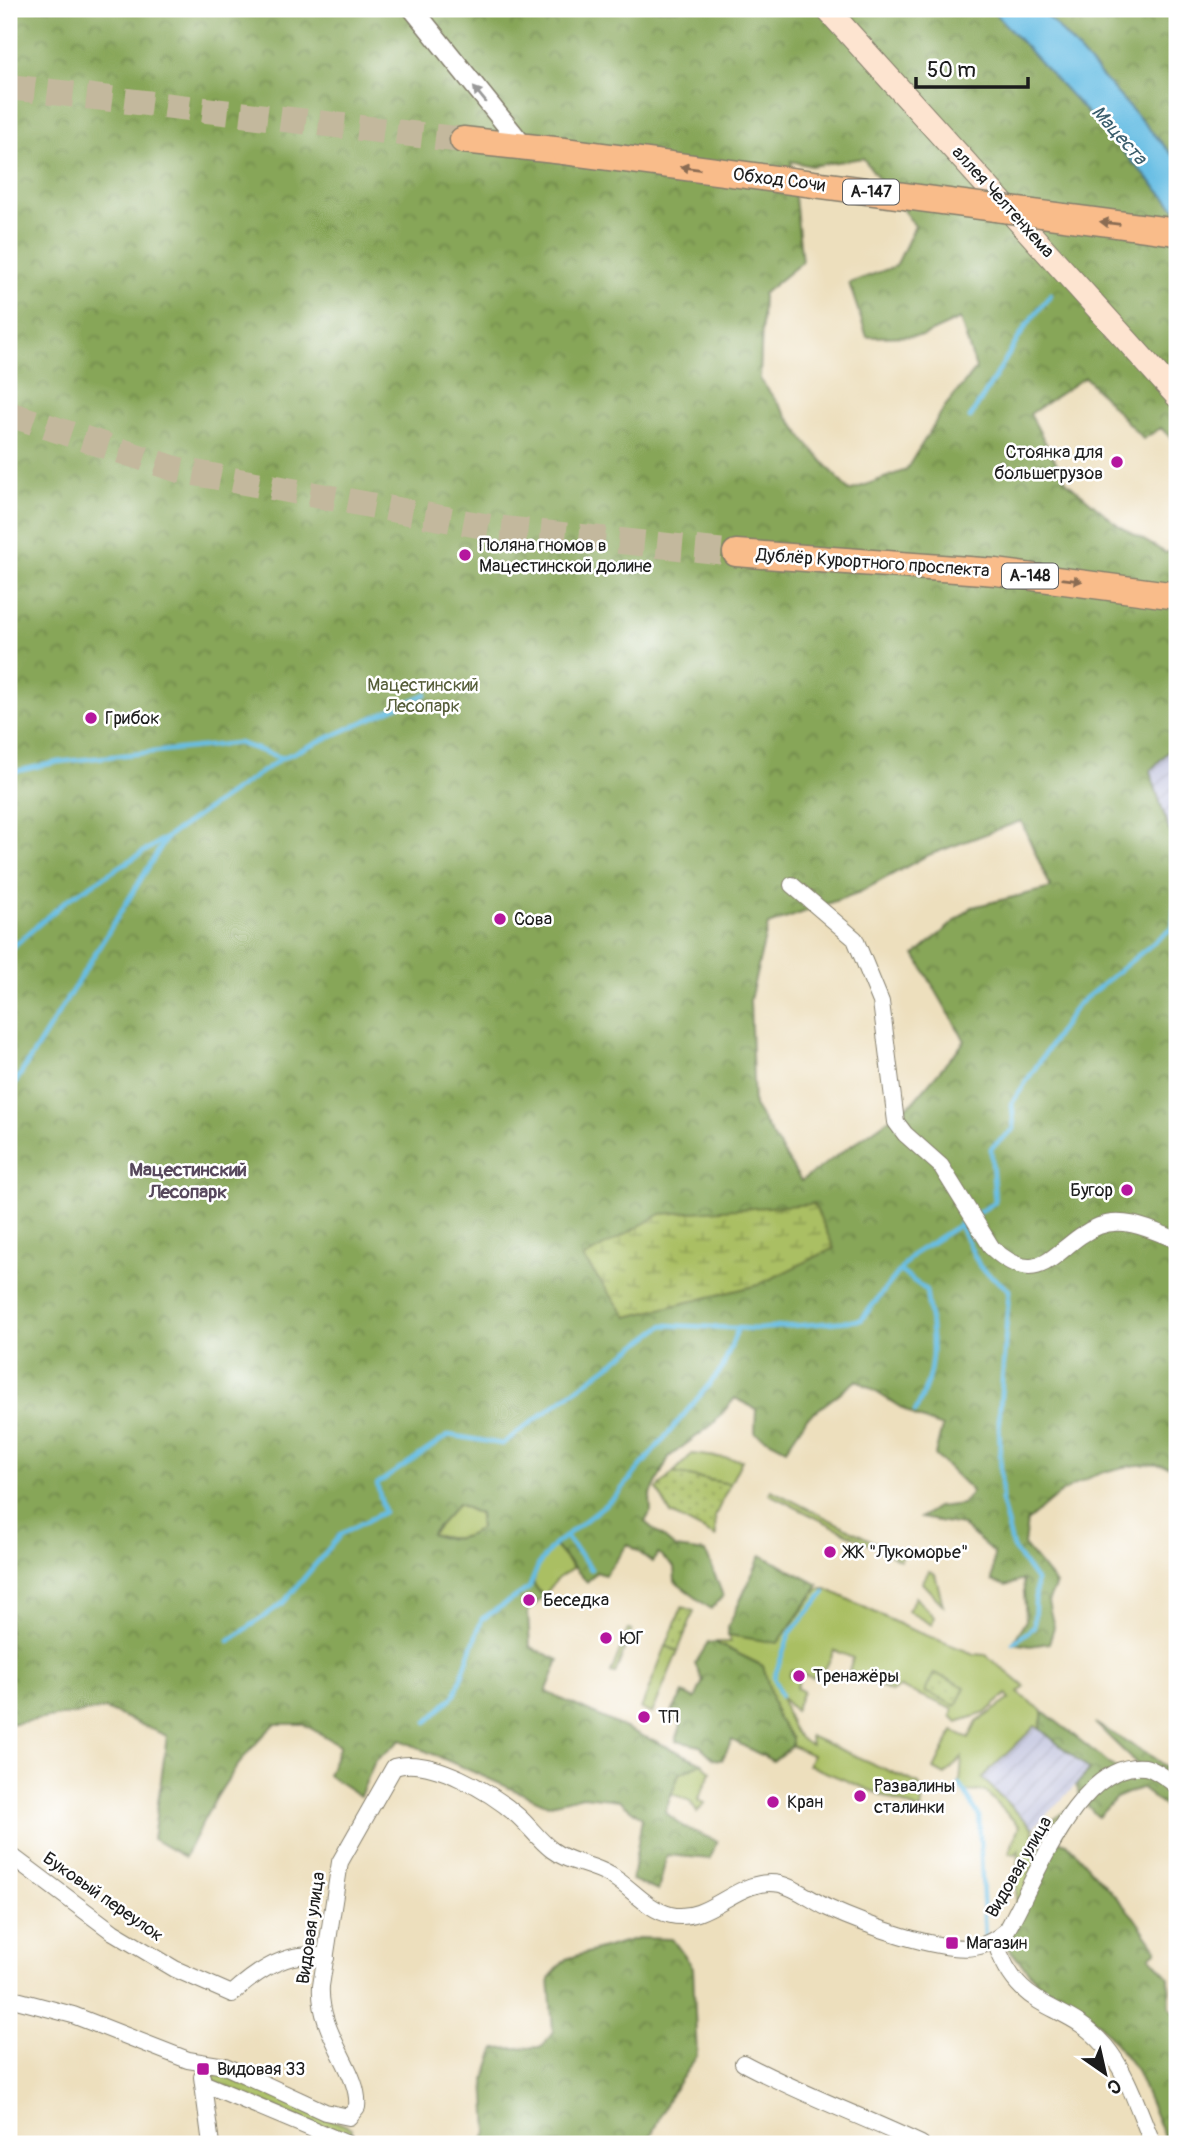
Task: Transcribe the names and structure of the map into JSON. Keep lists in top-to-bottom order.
{
  "streets": {
    "highway": [
      "Обход Сочи",
      "А-147",
      "Дублёр Курортного проспекта",
      "А-148"
    ],
    "main road": ["аллея Челтенхема"],
    "street": ["Видовая улица", "Буковый переулок"]
  },
  "crossings": [
    ["Видовая улица", "Буковый переулок"]
  ],
  "one_way": ["Обход Сочи", "Дублёр Курортного проспекта"],
  "districts": ["Мацестинский Лесопарк"],
  "water": ["Мацеста"],
  "parks": ["Мацестинский Лесопарк"],
  "places": {
    "other": [
      "Стоянка для большегрузов",
      "Поляна гномов в Мацестинской долине",
      "Грибок",
      "Сова",
      "Бугор",
      "ЖК \"Лукоморье\"",
      "Беседка",
      "ЮГ",
      "Тренажёры",
      "ТП",
      "Развалины сталинки",
      "Кран"
    ],
    "transit": ["Магазин", "Видовая 33"]
  },
  "scale_bar": "50 m",
  "north": "bottom right"
}
